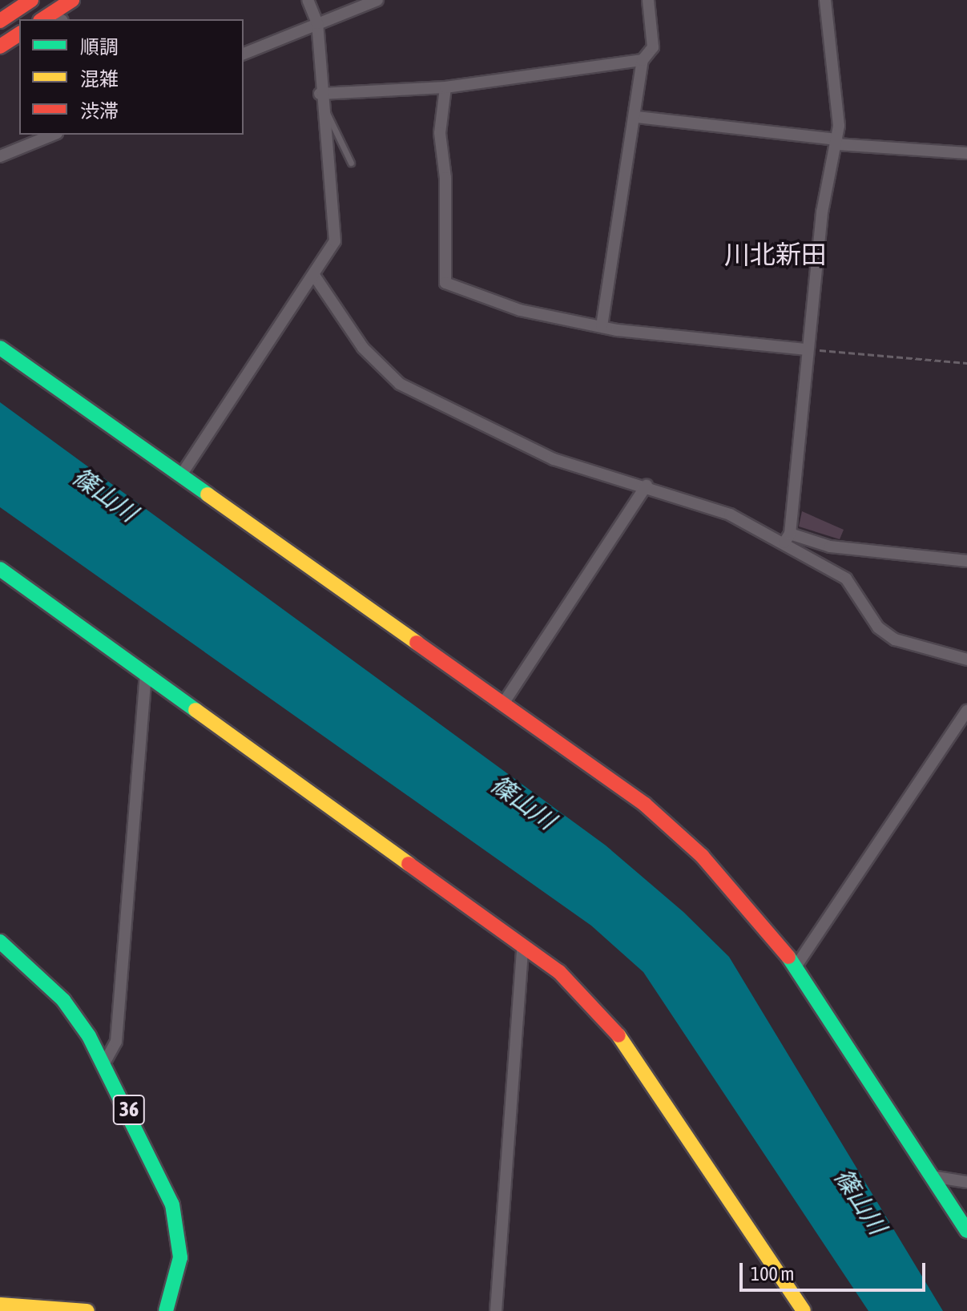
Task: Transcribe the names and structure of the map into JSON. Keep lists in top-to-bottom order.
{
  "streets": {
    "main road": ["36"]
  },
  "districts": ["川北新田"],
  "water": ["篠山川"],
  "legend": ["順調", "混雑", "渋滞"],
  "scale_bar": "100 m"
}
